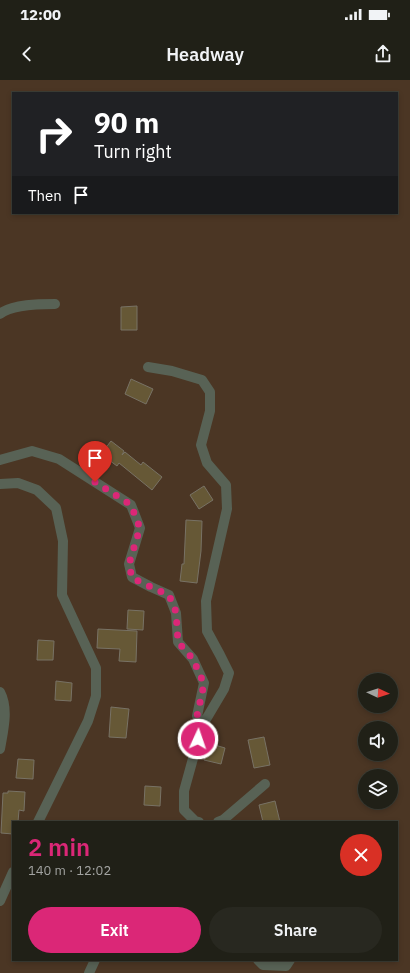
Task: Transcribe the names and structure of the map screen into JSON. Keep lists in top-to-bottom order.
{
  "north": "right",
  "page": {
    "status": "12:00",
    "header": "Headway",
    "turn": ["90 m", "Turn right"],
    "then": "Then",
    "heading": ["2 min", "140 m · 12:02"],
    "buttons": ["Exit", "Share"]
  }
}
